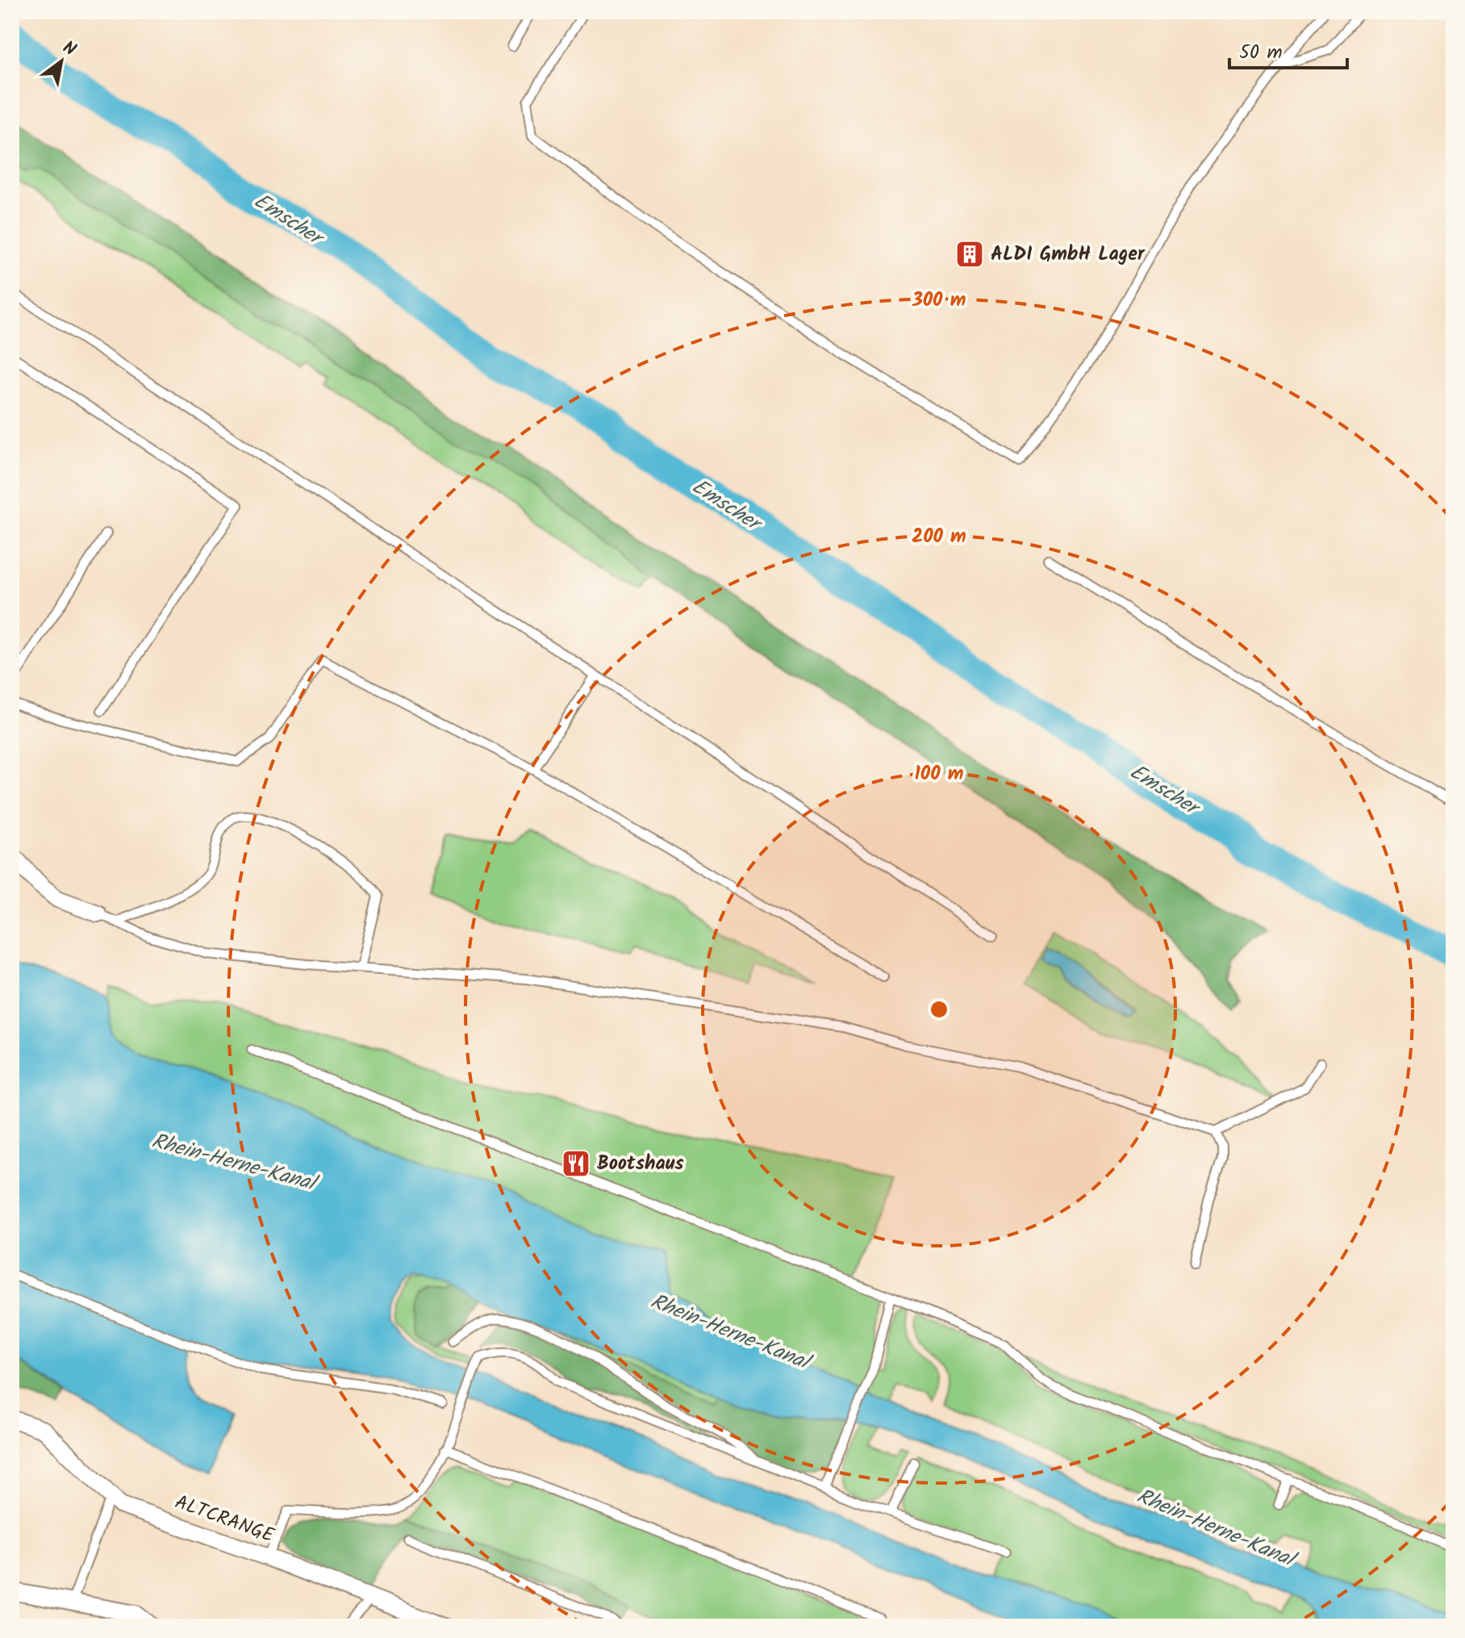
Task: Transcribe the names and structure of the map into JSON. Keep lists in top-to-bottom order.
{
  "streets": {
    "street": ["ALTCRANGE"]
  },
  "water": ["Emscher", "Rhein-Herne-Kanal"],
  "places": {
    "building": ["ALDI GmbH Lager"],
    "restaurant": ["Bootshaus"]
  },
  "scale_bar": "50 m",
  "north": "top right",
  "rings": ["300 m", "200 m", "100 m"]
}
